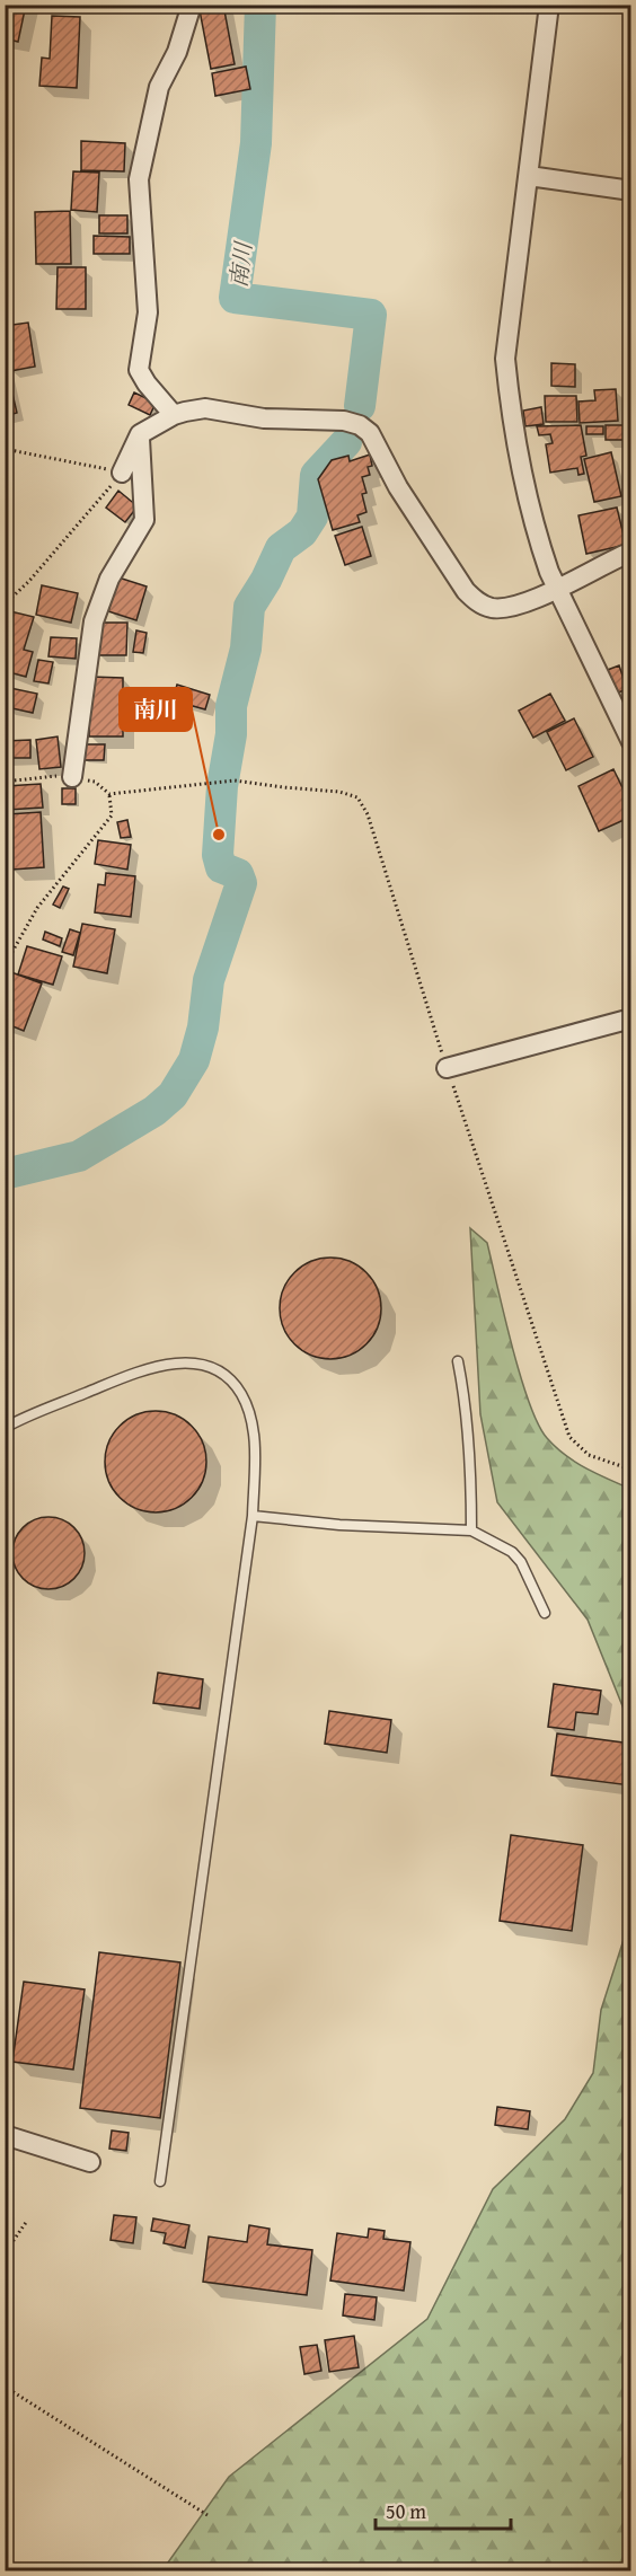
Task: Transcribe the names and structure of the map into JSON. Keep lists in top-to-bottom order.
{
  "water": ["南川"],
  "places": ["南川"],
  "scale_bar": "50 m"
}
